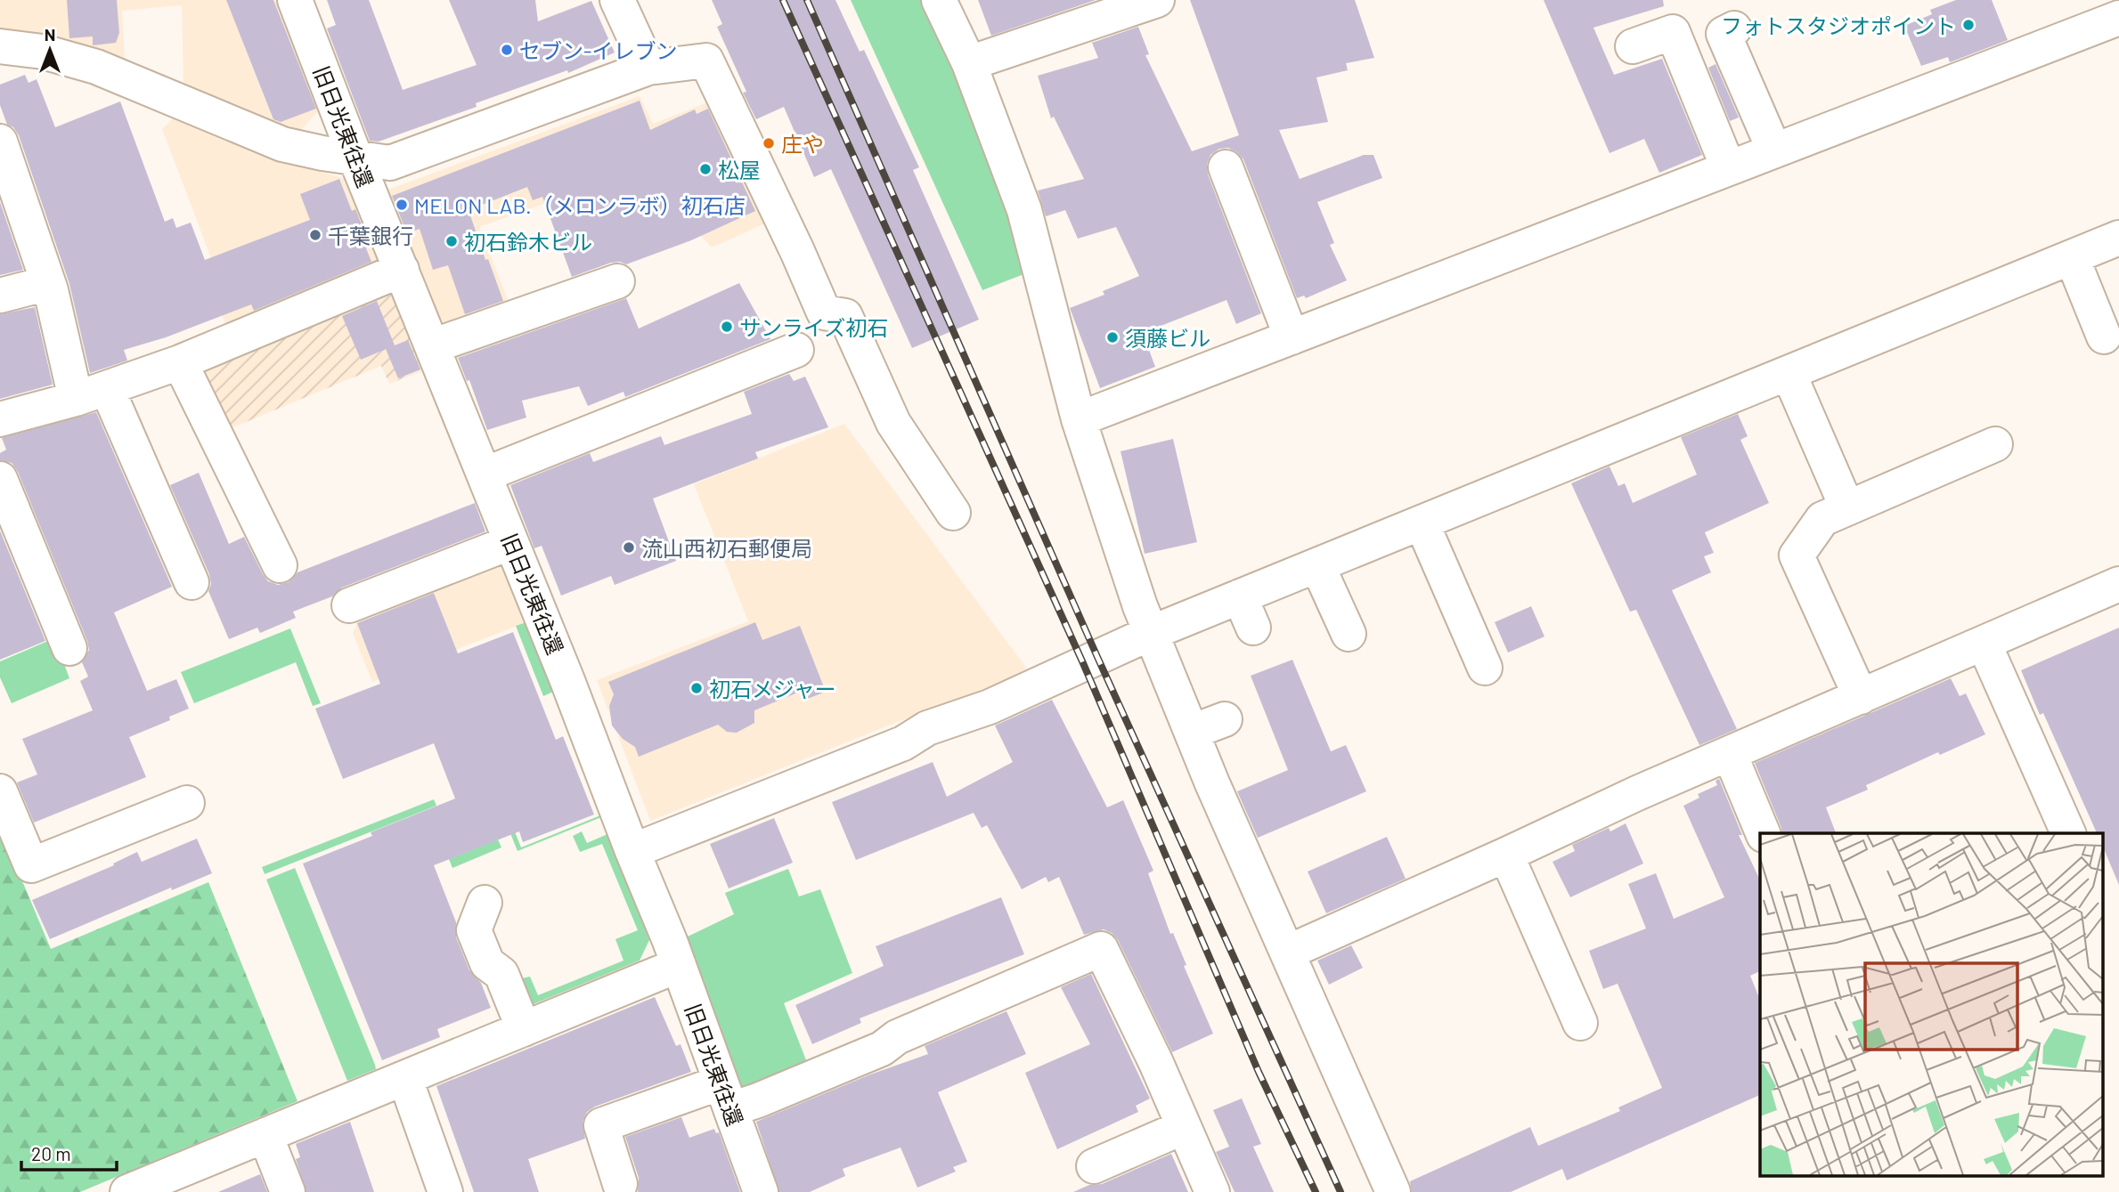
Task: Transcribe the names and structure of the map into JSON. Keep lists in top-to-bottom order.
{
  "streets": {
    "street": ["旧日光東往還"]
  },
  "places": [
    "フォトスタジオポイント",
    "セブン-イレブン",
    "庄や",
    "松屋",
    "MELON LAB.（メロンラボ）初石店",
    "千葉銀行",
    "初石鈴木ビル",
    "サンライズ初石",
    "須藤ビル",
    "流山西初石郵便局",
    "初石メジャー"
  ],
  "scale_bar": "20 m",
  "north": "top"
}
